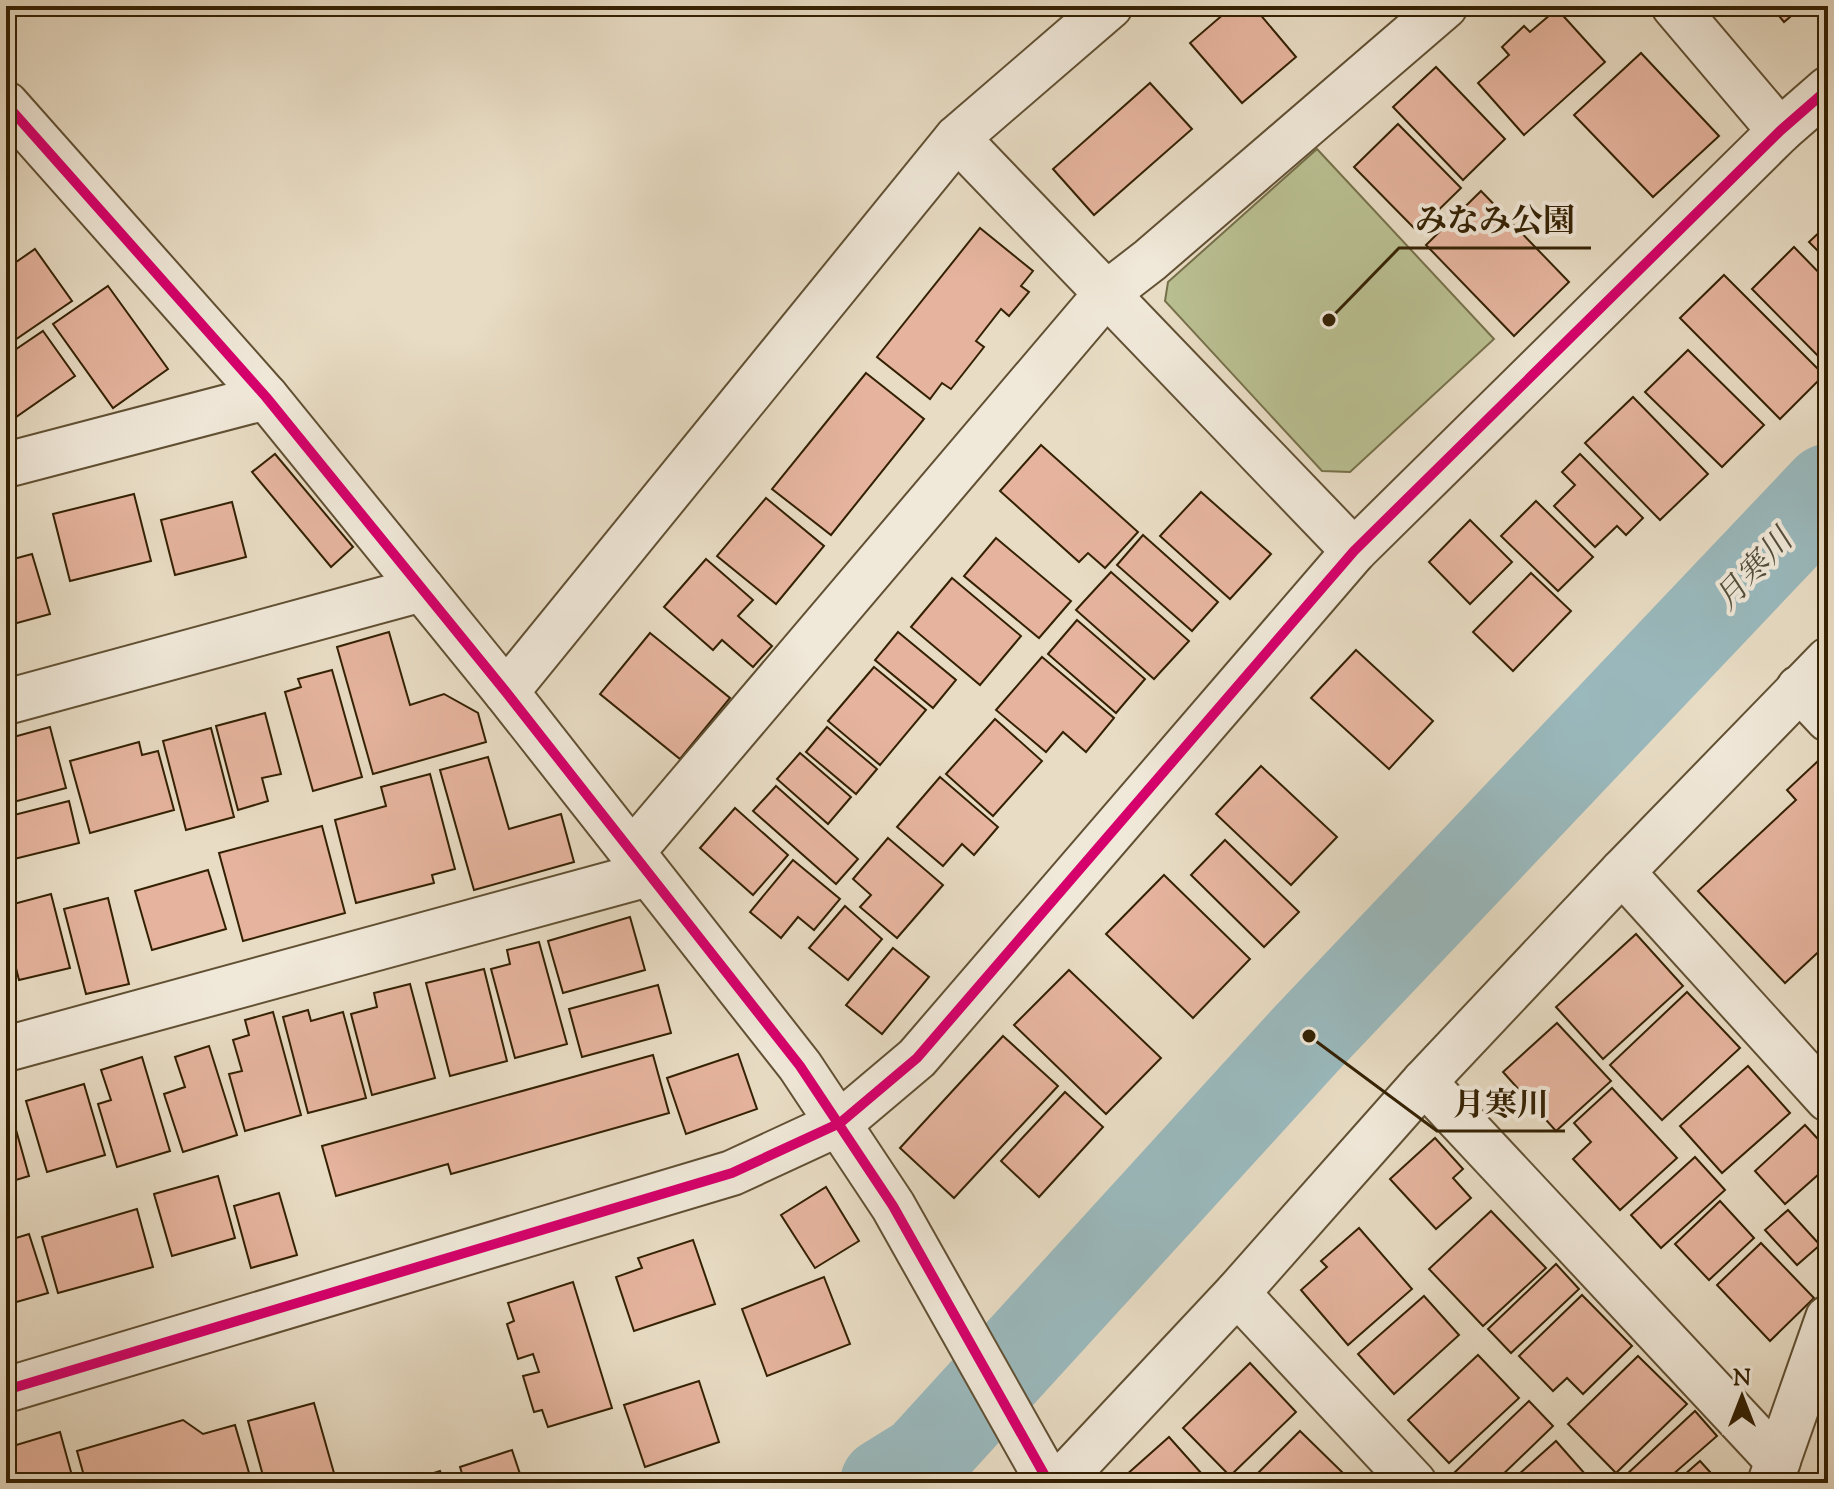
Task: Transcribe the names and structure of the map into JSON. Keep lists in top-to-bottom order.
{
  "water": ["月寒川"],
  "places": ["みなみ公園", "月寒川"],
  "north": "top"
}
